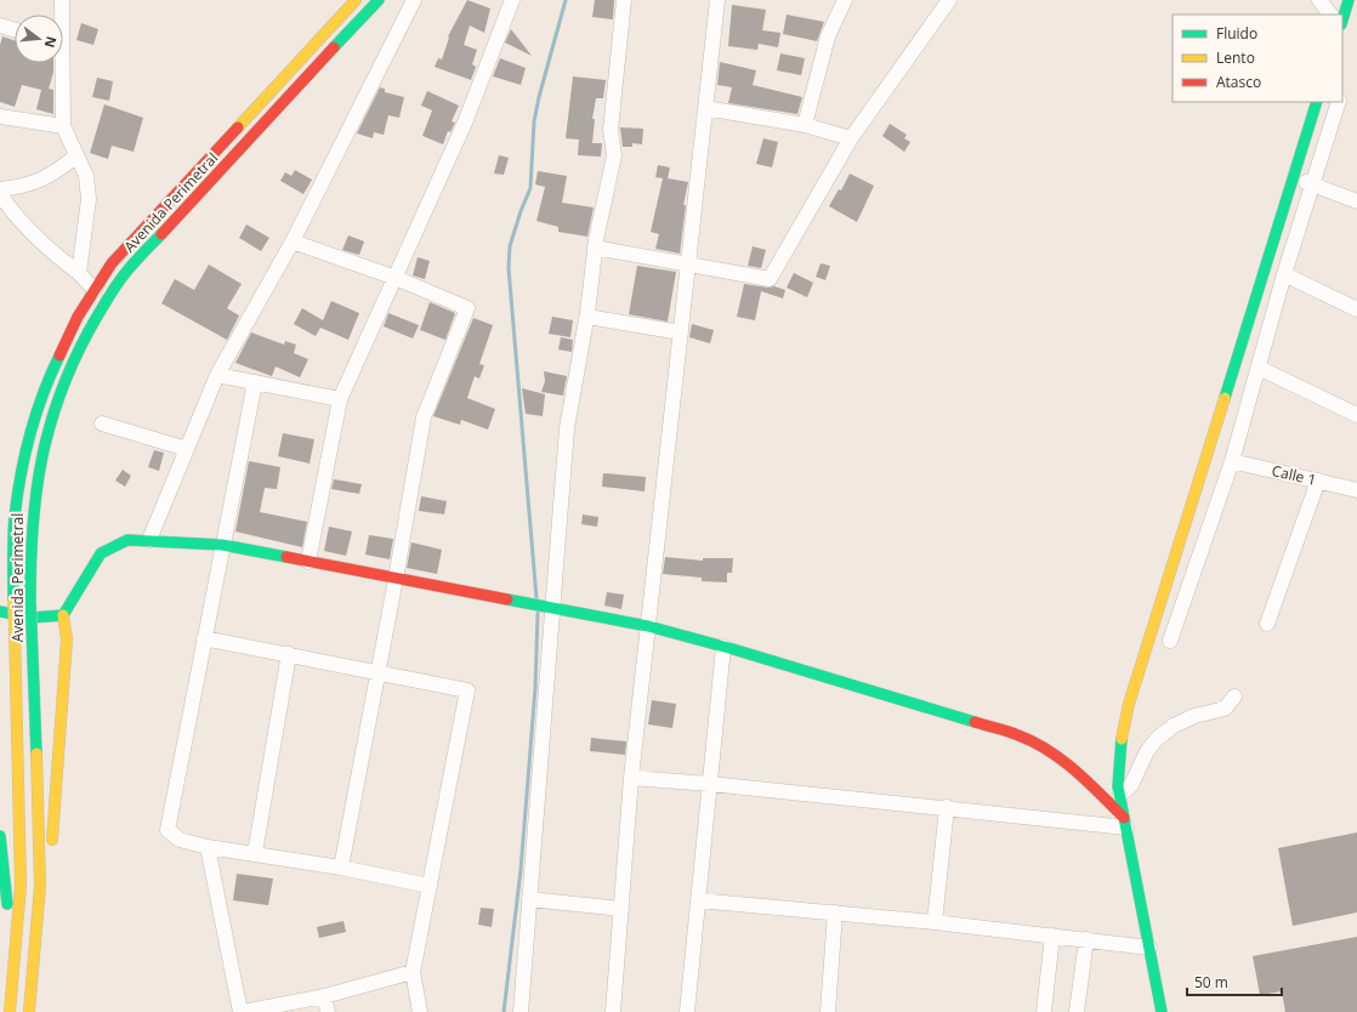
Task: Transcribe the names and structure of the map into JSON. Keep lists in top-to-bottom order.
{
  "streets": {
    "main road": ["Avenida Perimetral"],
    "street": ["Calle 1"]
  },
  "legend": ["Fluido", "Lento", "Atasco"],
  "scale_bar": "50 m",
  "north": "right"
}
